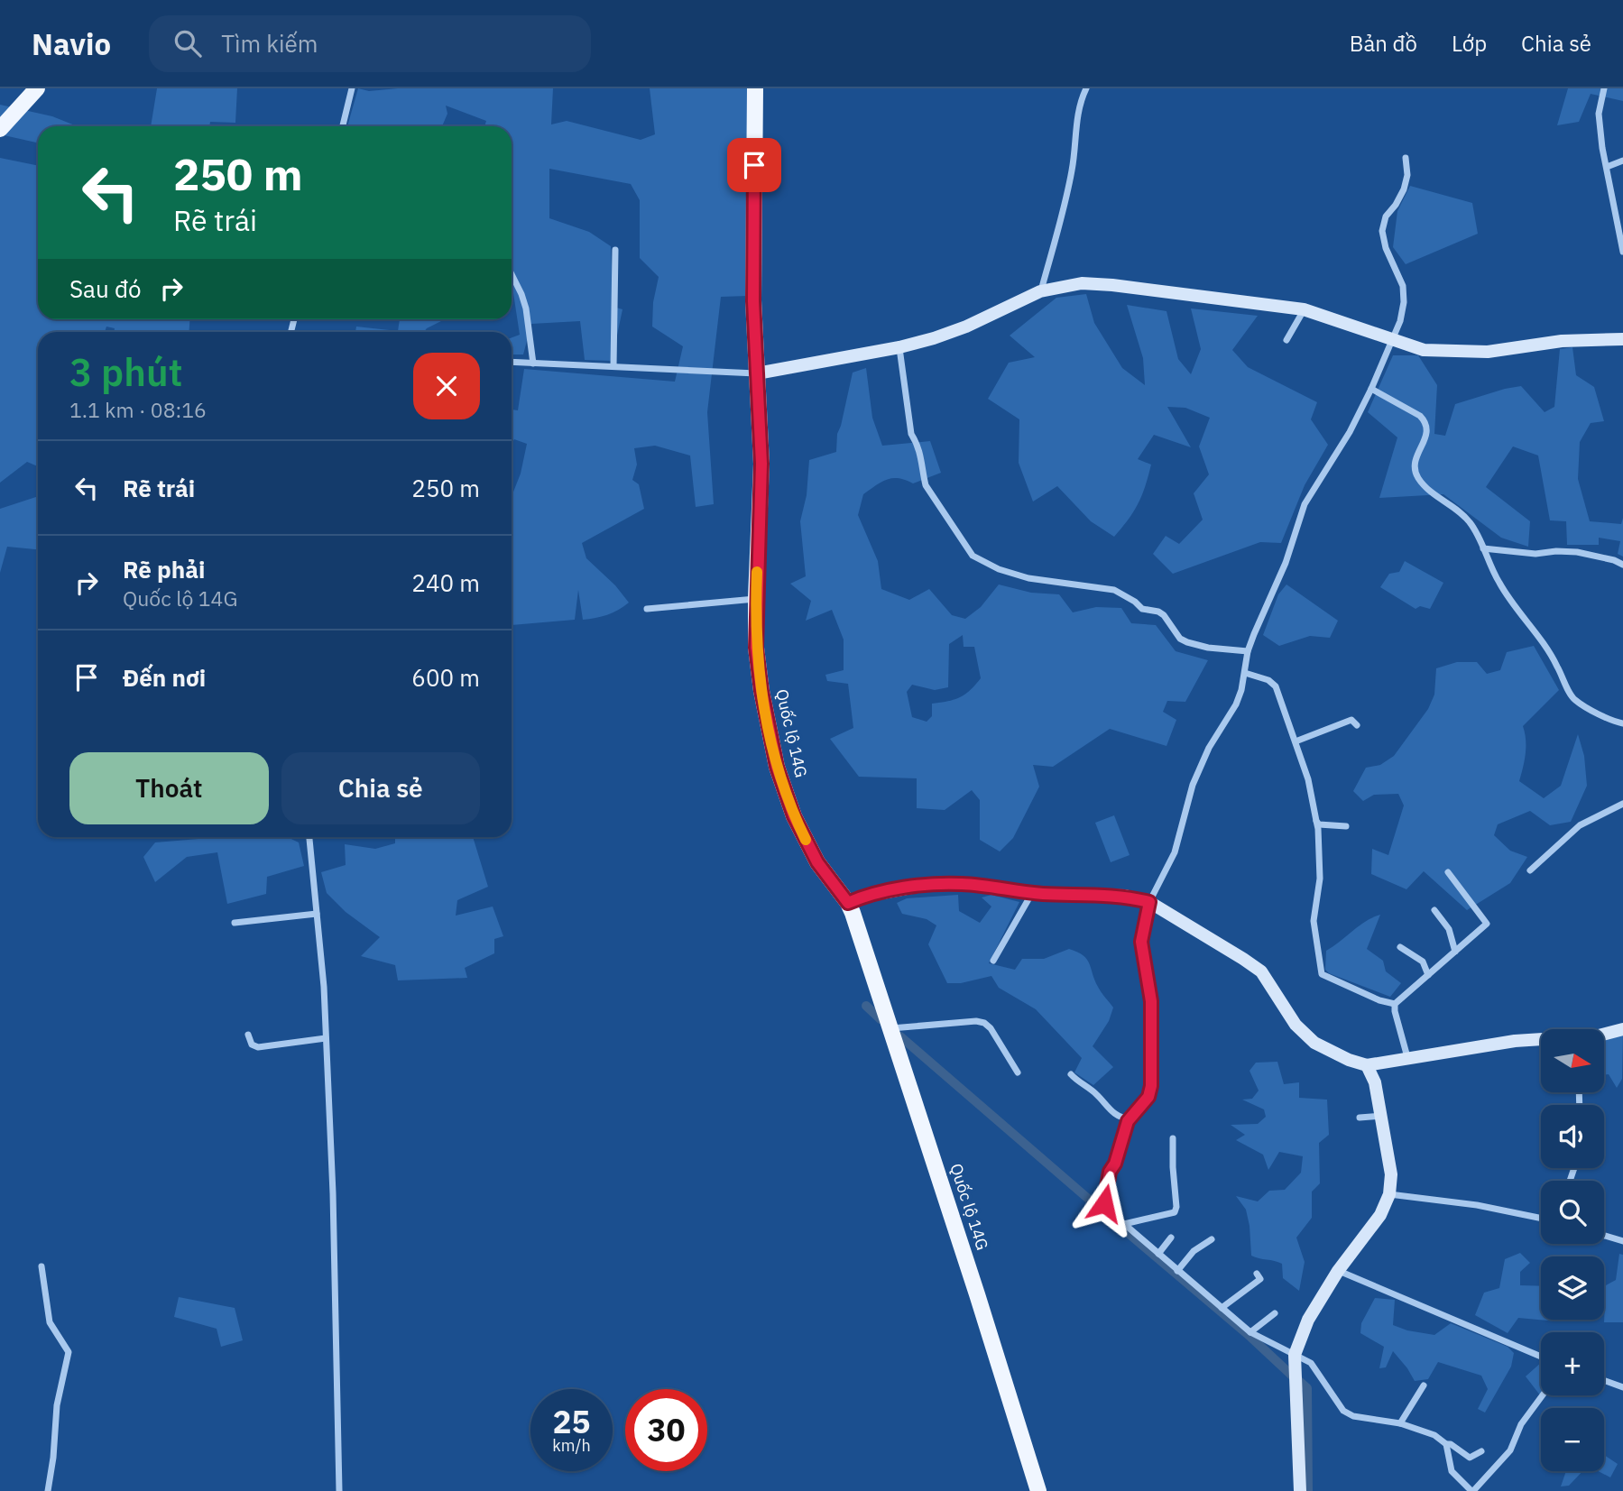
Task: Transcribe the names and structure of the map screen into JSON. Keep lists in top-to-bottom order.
{
  "streets": {
    "main road": ["Quốc lộ 14G"]
  },
  "north": "right",
  "page": {
    "header": "Navio",
    "search": "Tìm kiếm",
    "nav": ["Bản đồ", "Lớp", "Chia sẻ"],
    "turn": ["250 m", "Rẽ trái"],
    "then": "Sau đó",
    "heading": ["3 phút", "1.1 km · 08:16"],
    "list": [
      {
        "name": "Rẽ trái",
        "value": "250 m"
      },
      {
        "name": "Rẽ phải",
        "note": "Quốc lộ 14G",
        "value": "240 m"
      },
      {
        "name": "Đến nơi",
        "value": "600 m"
      }
    ],
    "buttons": ["Thoát", "Chia sẻ"],
    "map_buttons": ["+", "−"],
    "speed": "25 km/h",
    "limit": "30"
  }
}
